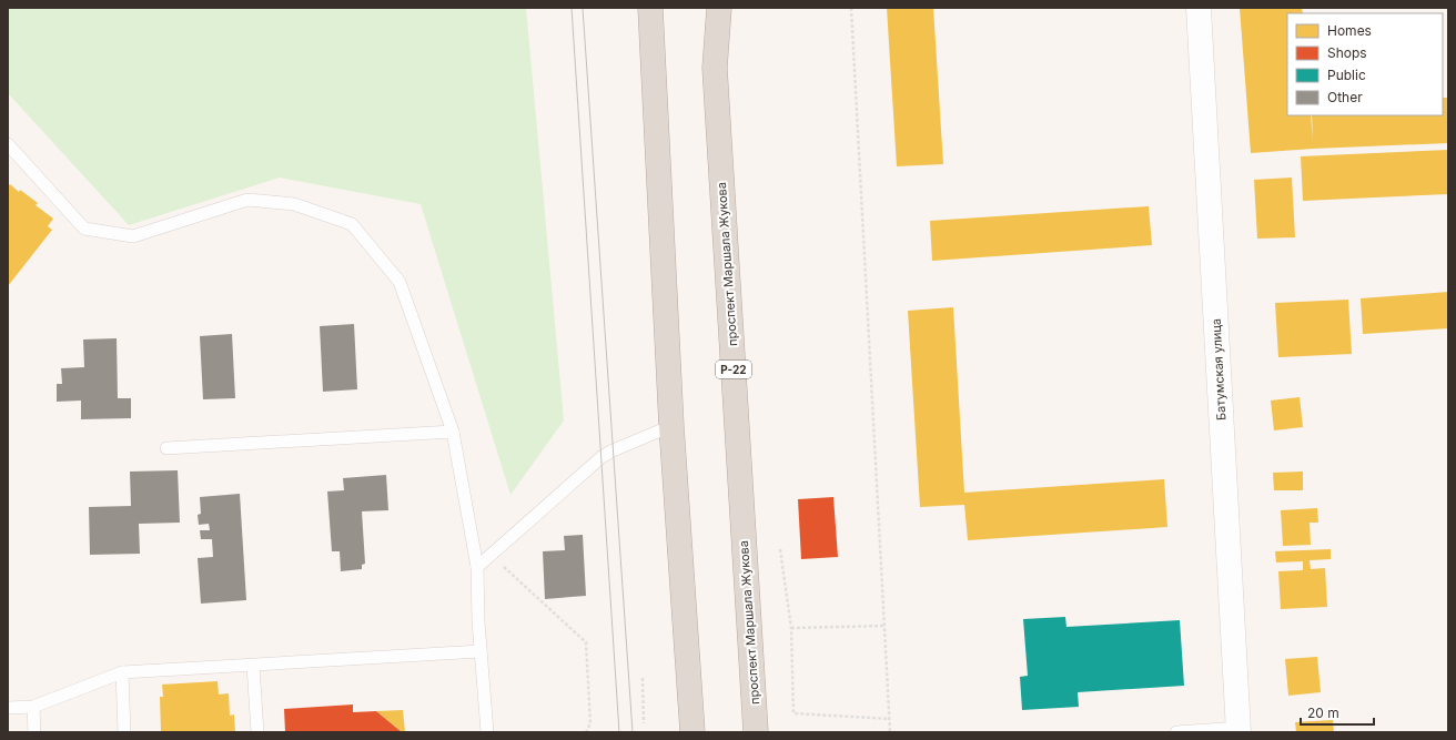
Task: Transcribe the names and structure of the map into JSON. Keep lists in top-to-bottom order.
{
  "streets": {
    "highway": ["проспект Маршала Жукова", "Р-22"],
    "street": ["Батумская улица"]
  },
  "legend": [
    "Homes",
    "Shops",
    "Public",
    "Other"
  ],
  "scale_bar": "20 m"
}
